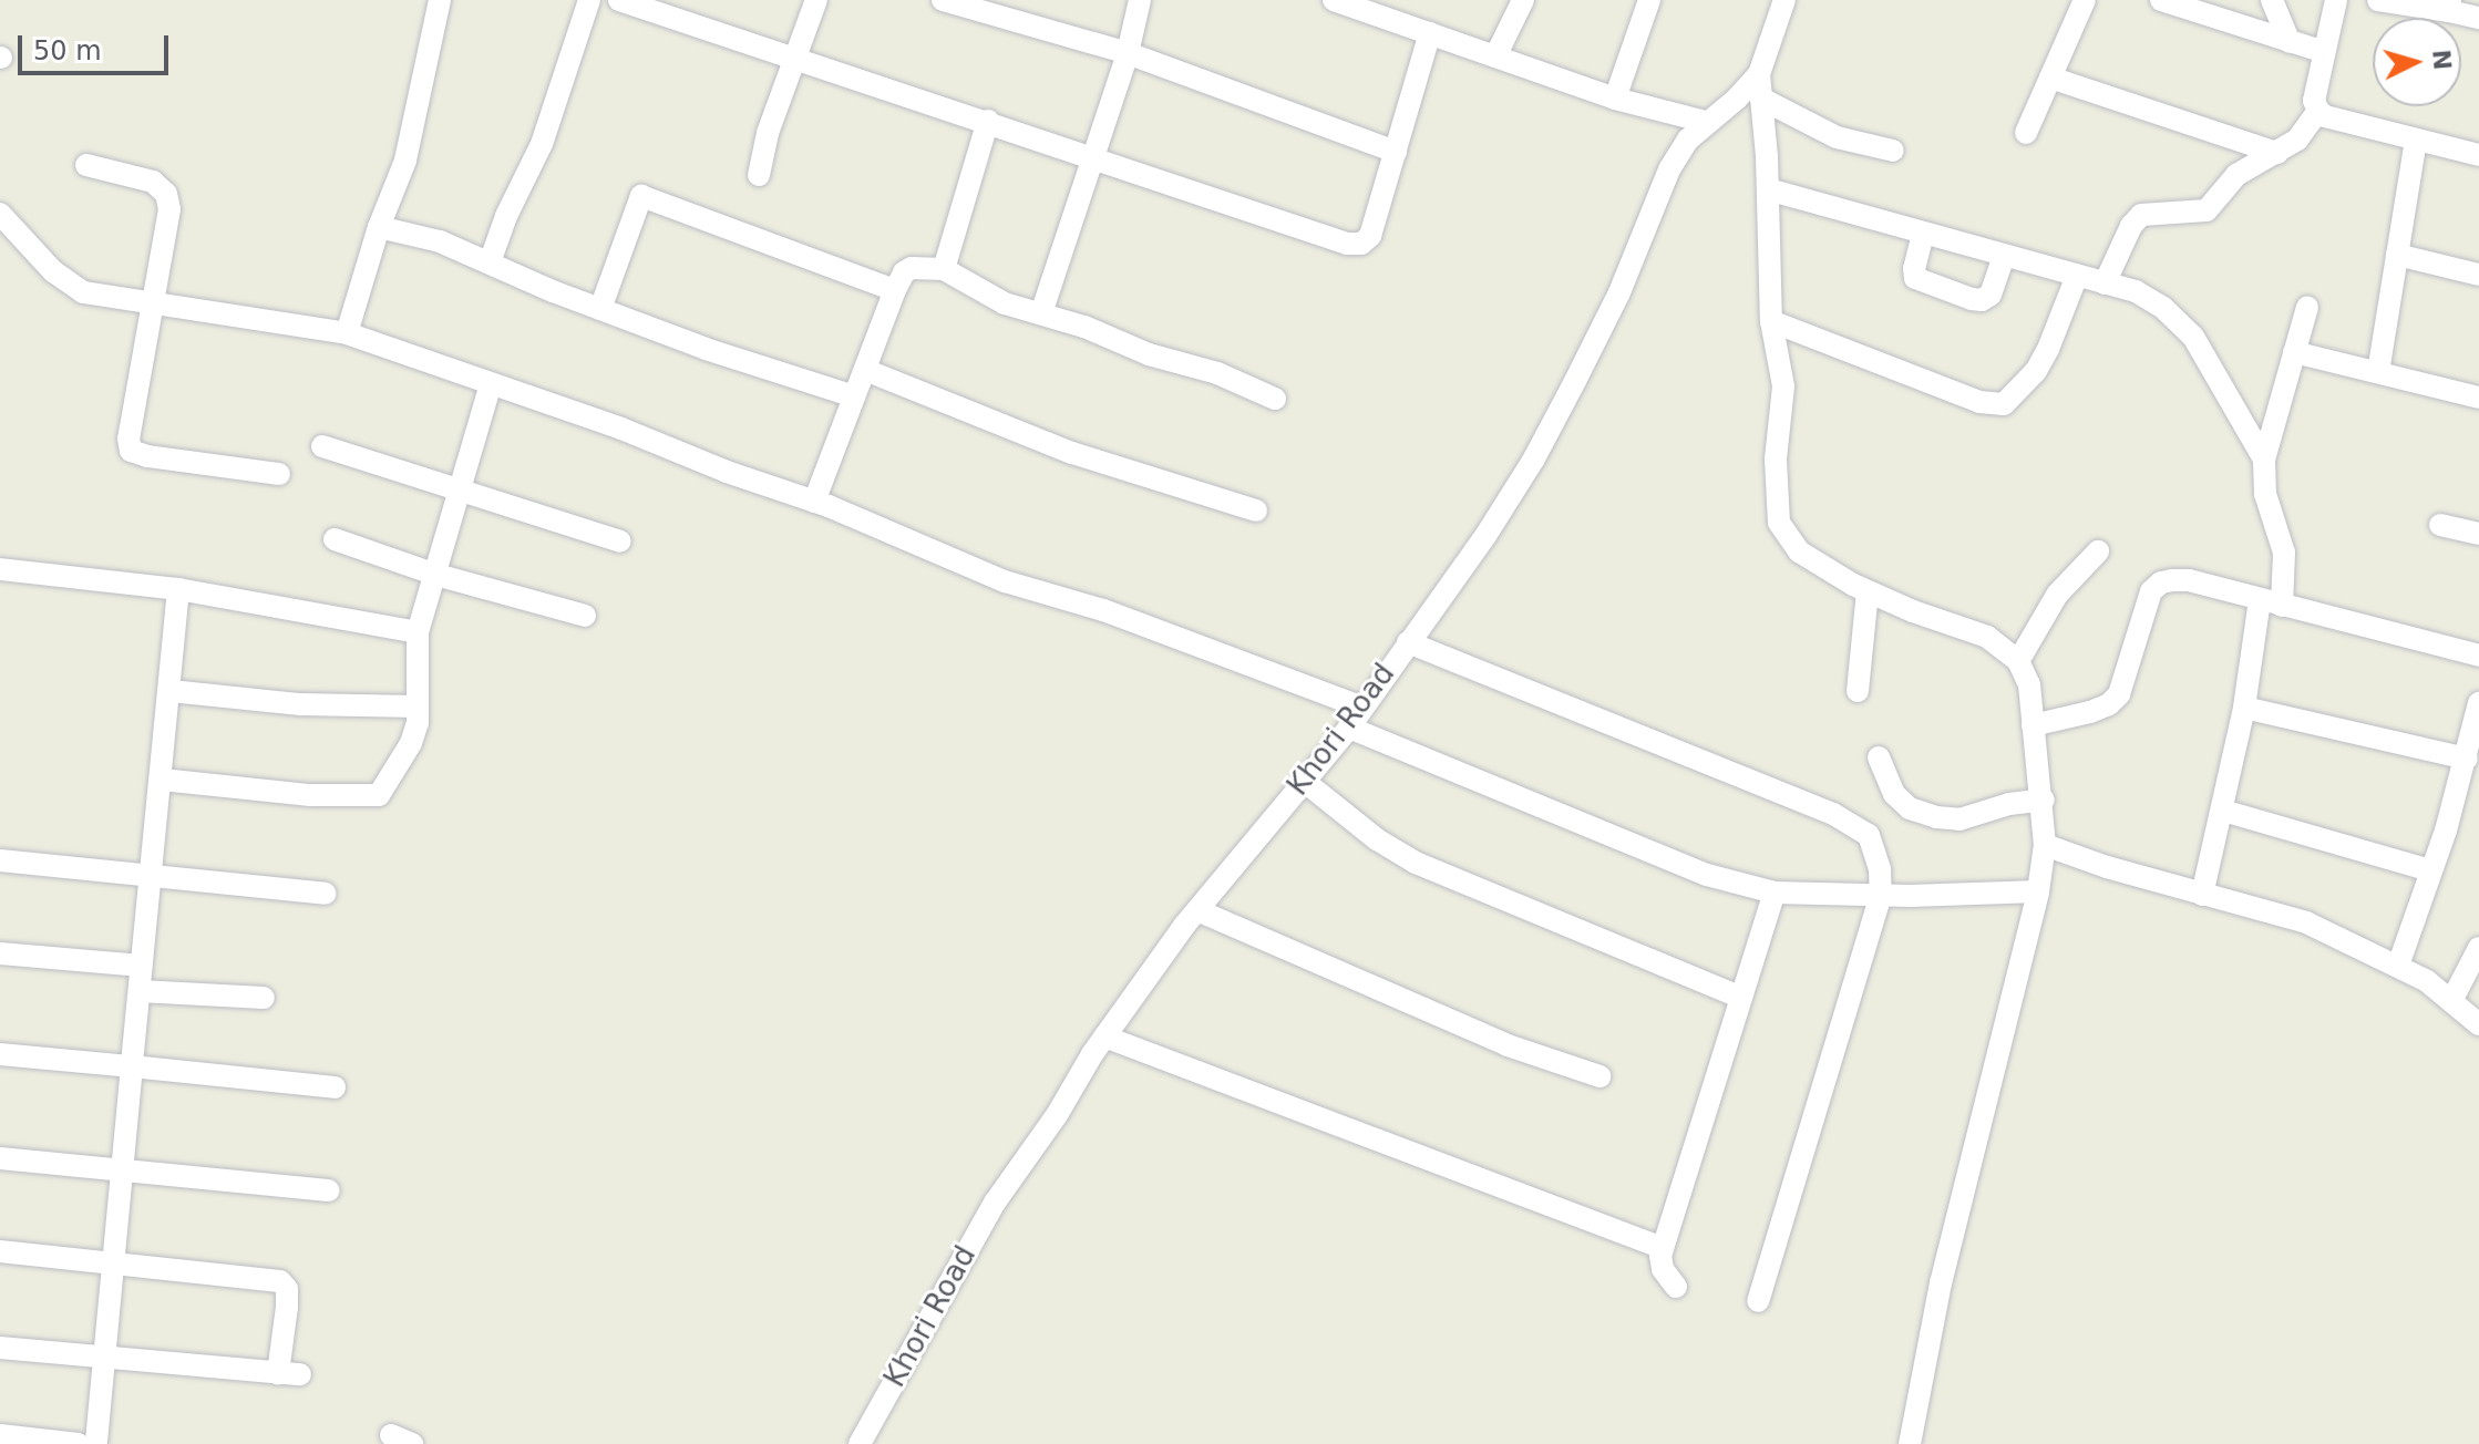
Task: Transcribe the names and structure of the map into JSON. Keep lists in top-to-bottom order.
{
  "streets": {
    "street": ["Khori Road"]
  },
  "scale_bar": "50 m",
  "north": "right"
}
